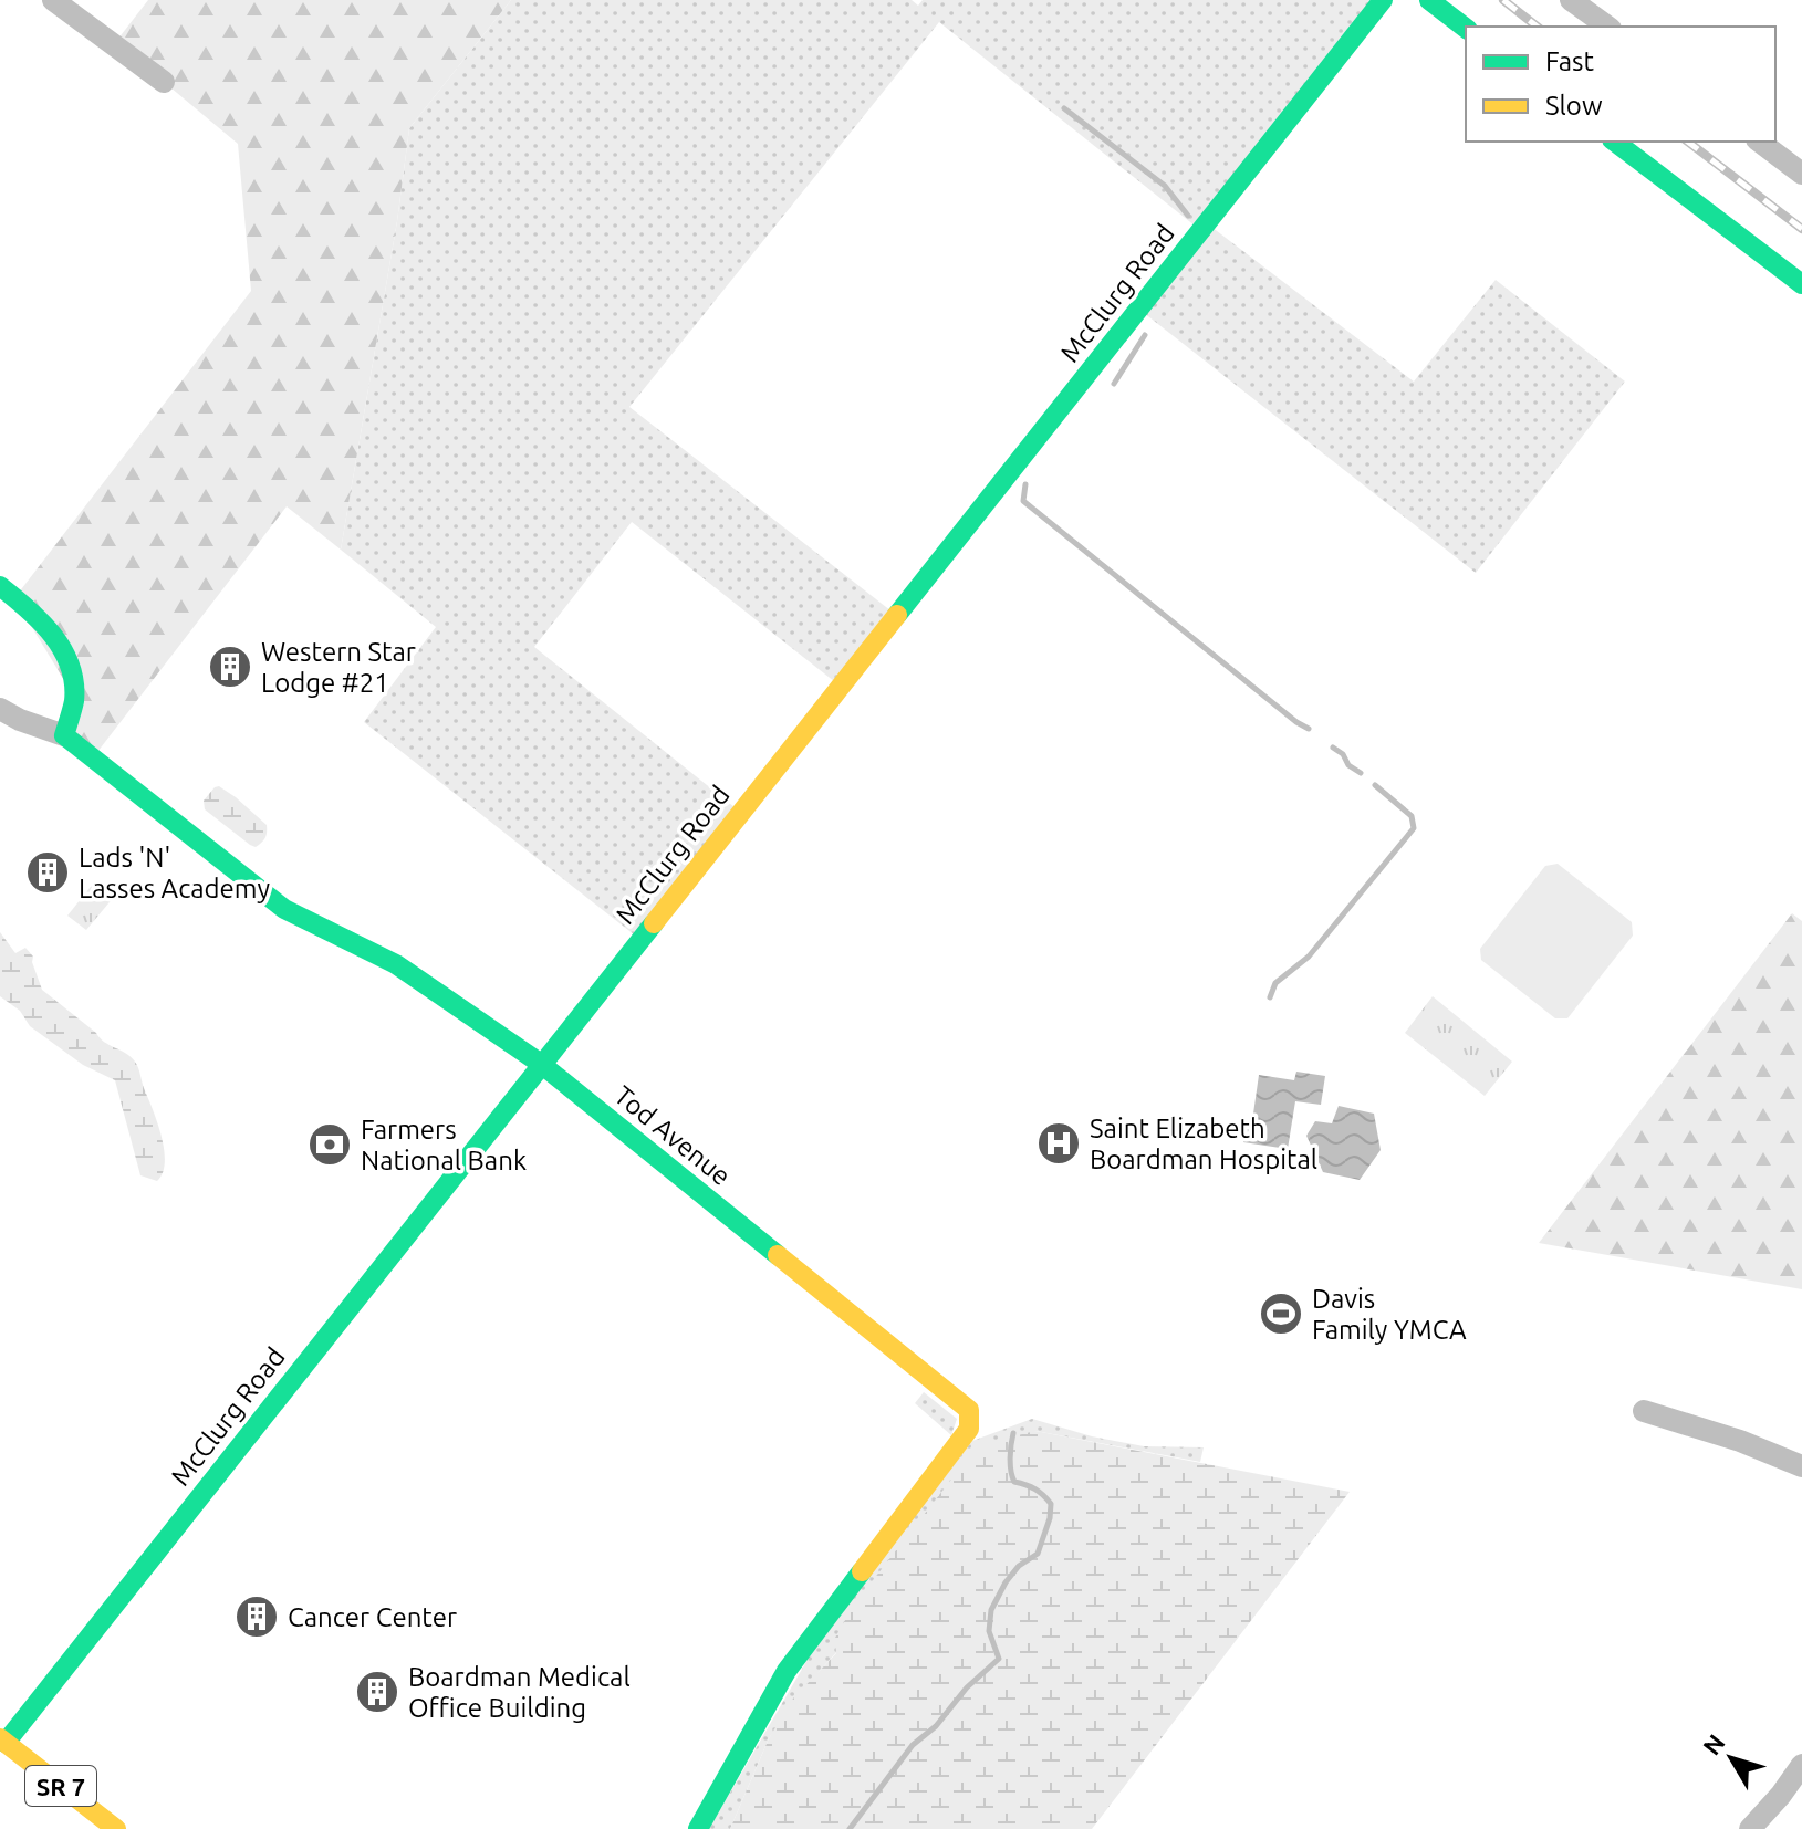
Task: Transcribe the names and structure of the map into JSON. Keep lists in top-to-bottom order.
{
  "streets": {
    "street": ["McClurg Road", "Tod Avenue", "SR 7"]
  },
  "crossings": [
    ["McClurg Road", "Tod Avenue"],
    ["McClurg Road", "SR 7"]
  ],
  "places": {
    "building": [
      "Western Star Lodge #21",
      "Lads 'N' Lasses Academy",
      "Cancer Center",
      "Boardman Medical Office Building"
    ],
    "hospital": ["Saint Elizabeth Boardman Hospital"],
    "bank": ["Farmers National Bank"],
    "sports": ["Davis Family YMCA"]
  },
  "legend": ["Fast", "Slow"],
  "north": "top left"
}
